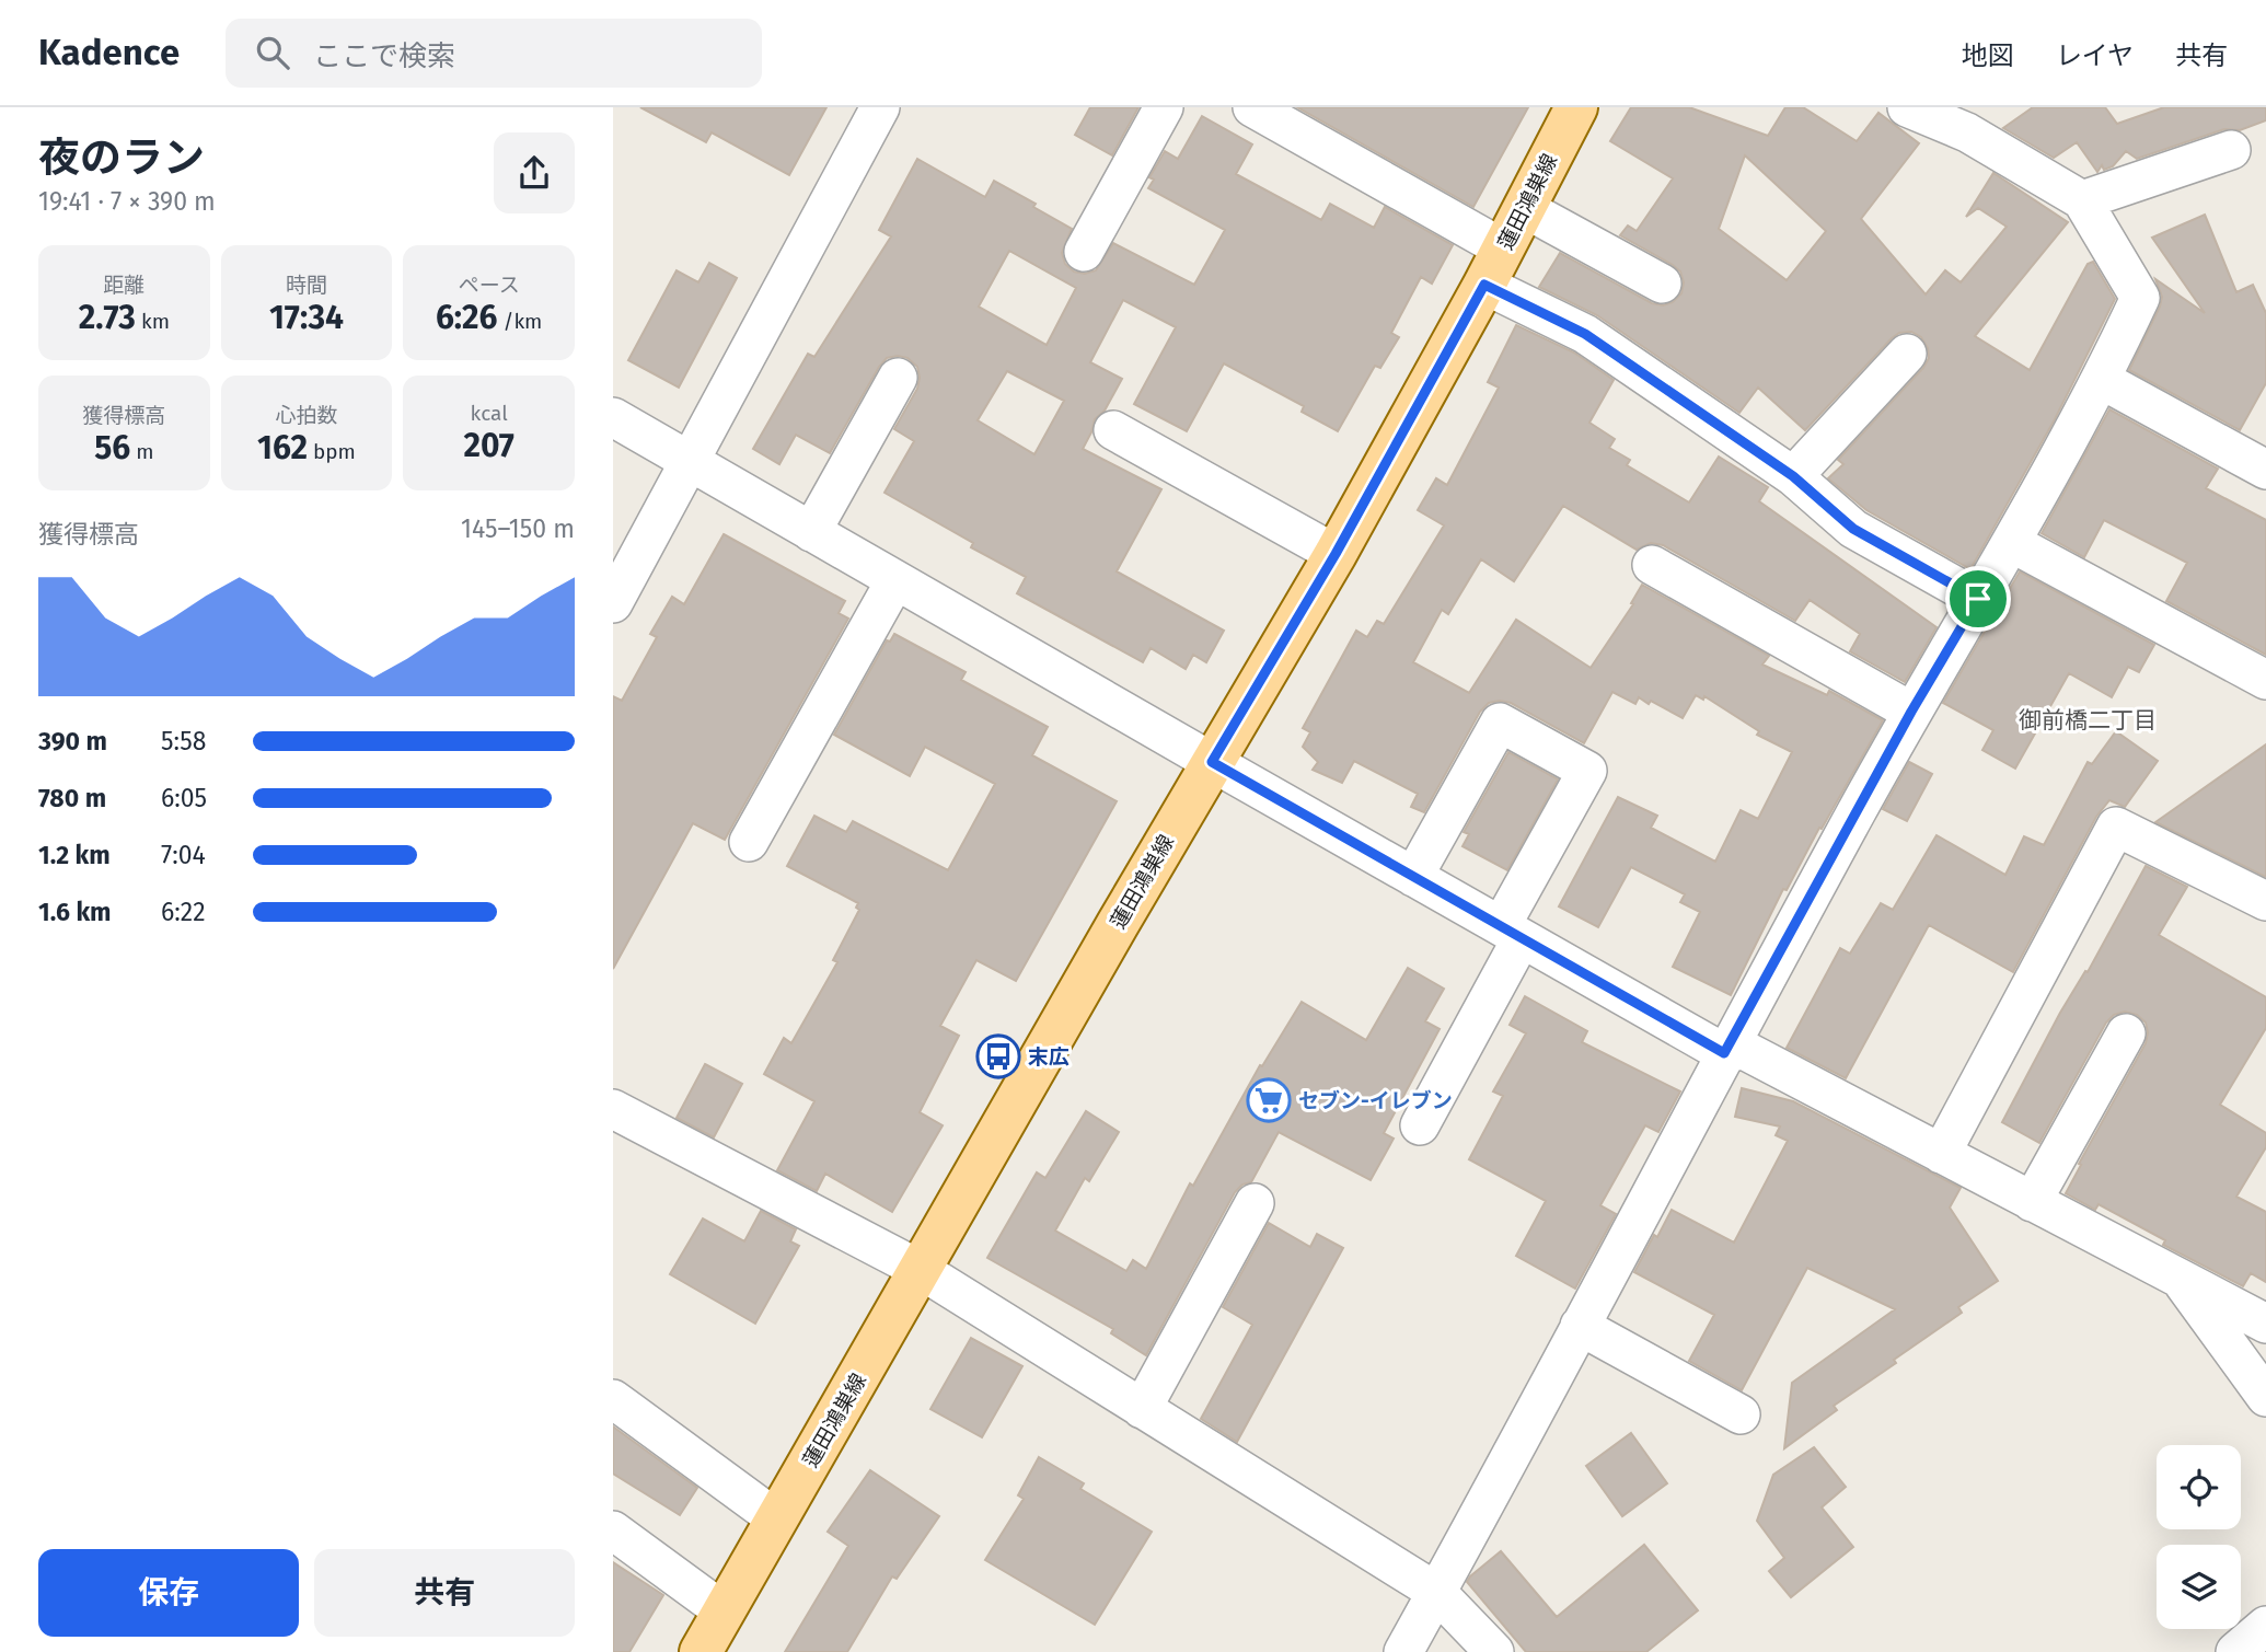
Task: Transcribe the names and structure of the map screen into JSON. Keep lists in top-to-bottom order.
{
  "streets": {
    "main road": ["蓮田鴻巣線"]
  },
  "districts": ["御前橋二丁目"],
  "places": {
    "bus stop": ["末広"],
    "supermarket": ["セブン-イレブン"]
  },
  "page": {
    "header": "Kadence",
    "search": "ここで検索",
    "nav": ["地図", "レイヤ", "共有"],
    "heading": ["夜のラン", "19:41 · 7 × 390 m"],
    "stats": [
      ["距離", "2.73 km"],
      ["時間", "17:34"],
      ["ペース", "6:26 /km"],
      ["獲得標高", "56 m"],
      ["心拍数", "162 bpm"],
      ["kcal", "207"]
    ],
    "chart": ["獲得標高", "145–150 m"],
    "list": [
      {
        "name": "390 m",
        "note": "5:58"
      },
      {
        "name": "780 m",
        "note": "6:05"
      },
      {
        "name": "1.2 km",
        "note": "7:04"
      },
      {
        "name": "1.6 km",
        "note": "6:22"
      }
    ],
    "buttons": ["保存", "共有"]
  }
}
